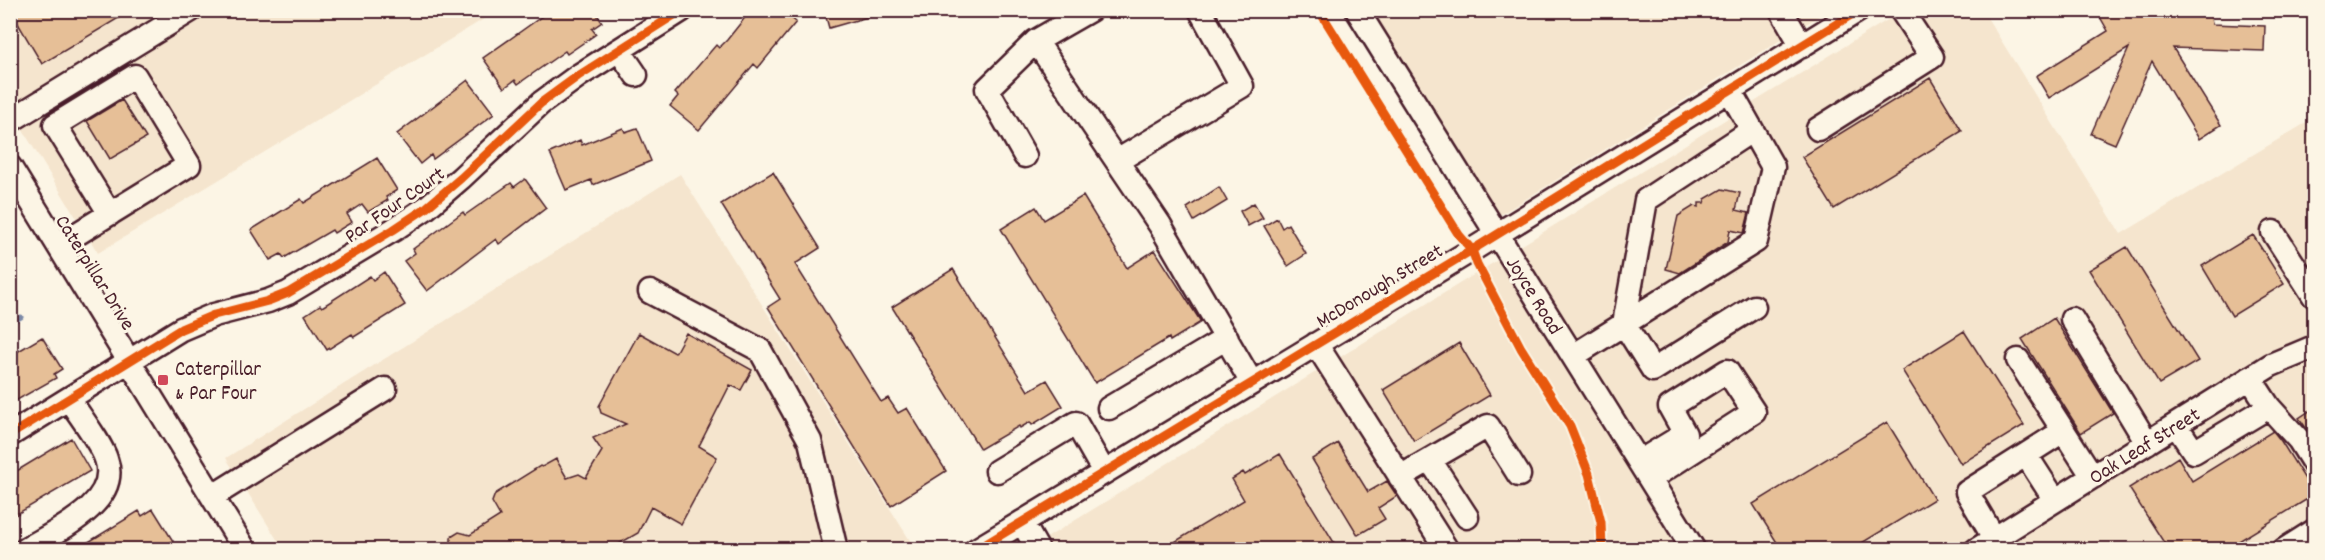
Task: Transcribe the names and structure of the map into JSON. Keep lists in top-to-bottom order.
{
  "streets": {
    "street": [
      "Par Four Court",
      "Caterpillar Drive",
      "McDonough Street",
      "Joyce Road",
      "Oak Leaf Street"
    ]
  },
  "crossings": [
    ["Par Four Court", "Caterpillar Drive"],
    ["McDonough Street", "Joyce Road"]
  ],
  "places": {
    "transit": ["Caterpillar & Par Four"]
  }
}
